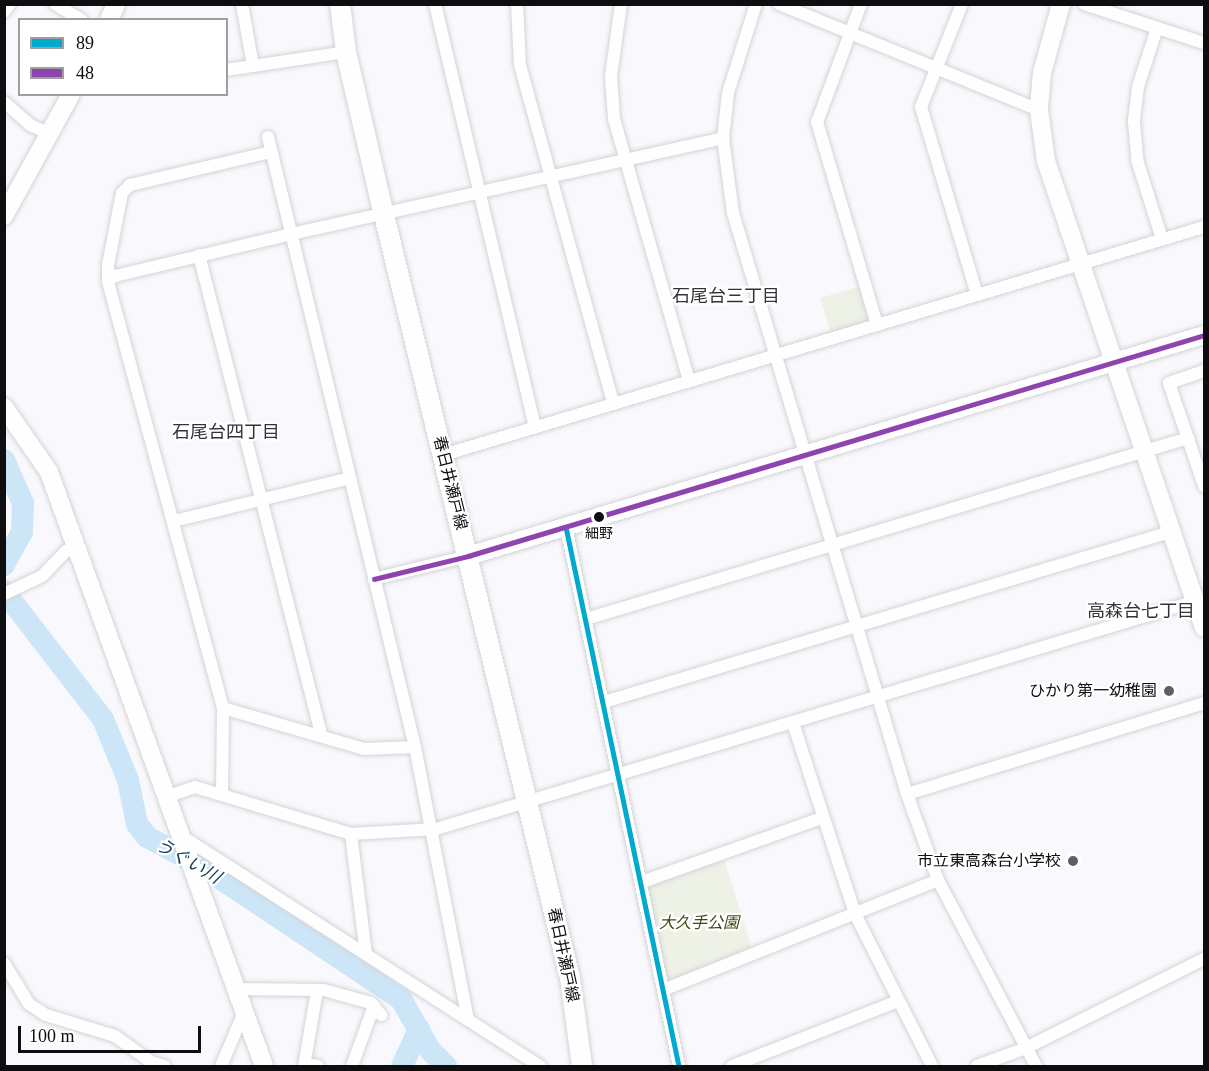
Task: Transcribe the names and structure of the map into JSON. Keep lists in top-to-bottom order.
{
  "streets": {
    "main road": ["春日井瀬戸線"]
  },
  "districts": ["石尾台三丁目", "石尾台四丁目", "高森台七丁目"],
  "water": ["うぐい川"],
  "parks": ["大久手公園"],
  "places": ["細野", "ひかり第一幼稚園", "市立東高森台小学校"],
  "lines": ["transit line 48", "transit line 89"],
  "legend": ["89", "48"],
  "scale_bar": "100 m"
}
